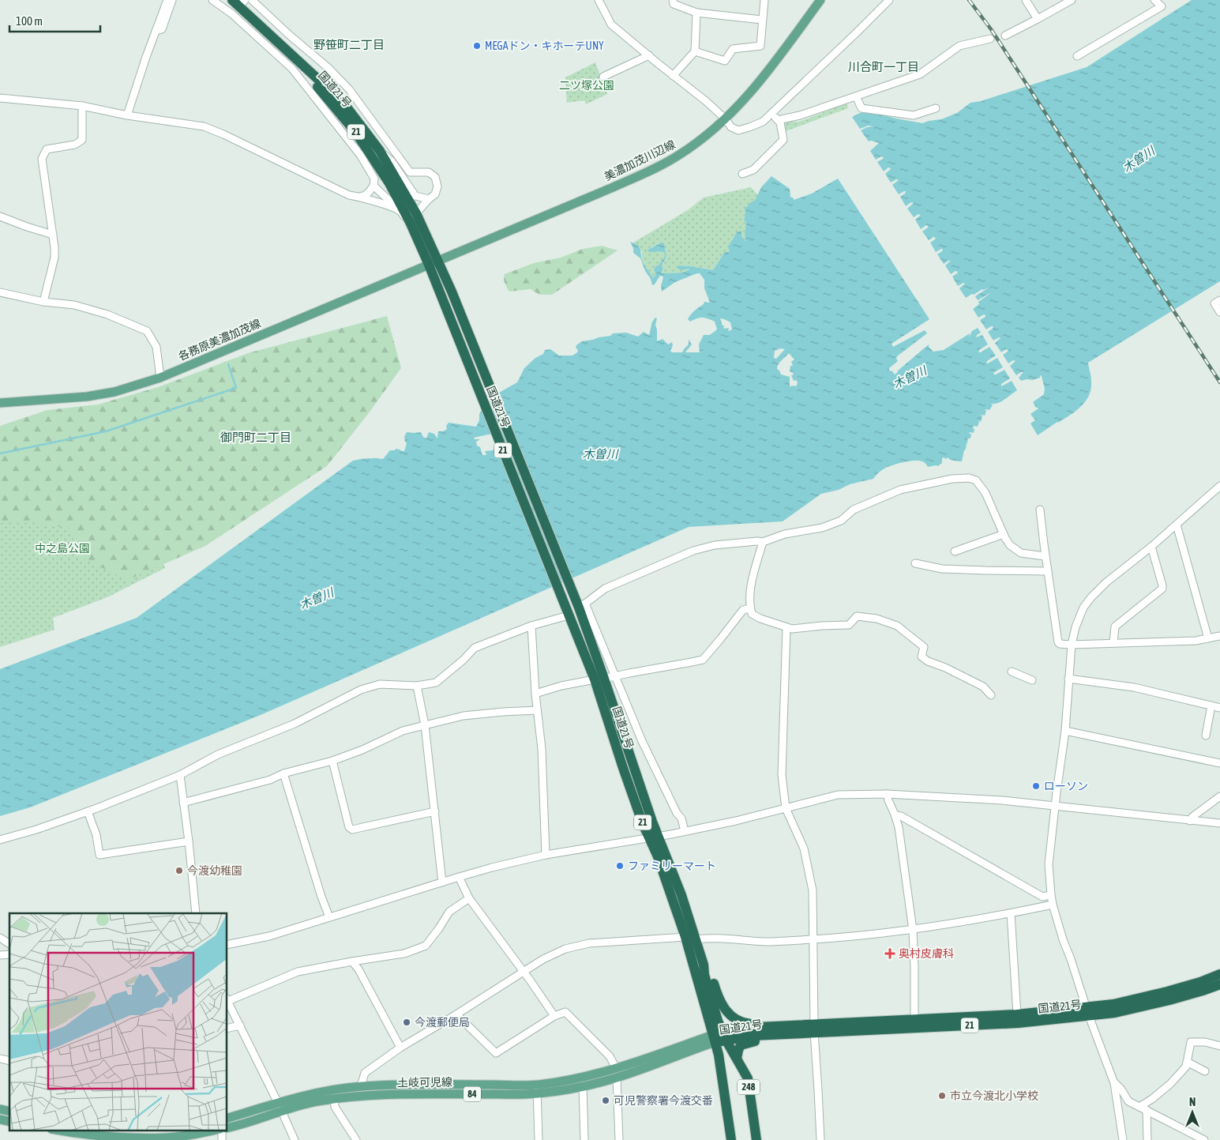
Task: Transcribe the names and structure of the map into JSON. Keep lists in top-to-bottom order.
{
  "streets": {
    "highway": ["国道21号", "21", "248"],
    "main road": [
      "美濃加茂川辺線",
      "各務原美濃加茂線",
      "土岐可児線",
      "84"
    ]
  },
  "crossings": [
    ["国道21号", "美濃加茂川辺線"],
    ["国道21号", "各務原美濃加茂線"],
    ["国道21号", "土岐可児線"],
    ["国道21号", "248"],
    ["美濃加茂川辺線", "各務原美濃加茂線"],
    ["土岐可児線", "248"]
  ],
  "districts": ["野笹町二丁目", "川合町一丁目", "御門町二丁目"],
  "water": ["木曽川"],
  "parks": ["二ツ塚公園", "中之島公園"],
  "places": {
    "other": [
      "MEGAドン・キホーテUNY",
      "ローソン",
      "ファミリーマート",
      "今渡幼稚園",
      "今渡郵便局",
      "市立今渡北小学校",
      "可児警察署今渡交番"
    ],
    "health": ["奥村皮膚科"]
  },
  "scale_bar": "100 m",
  "north": "top"
}
